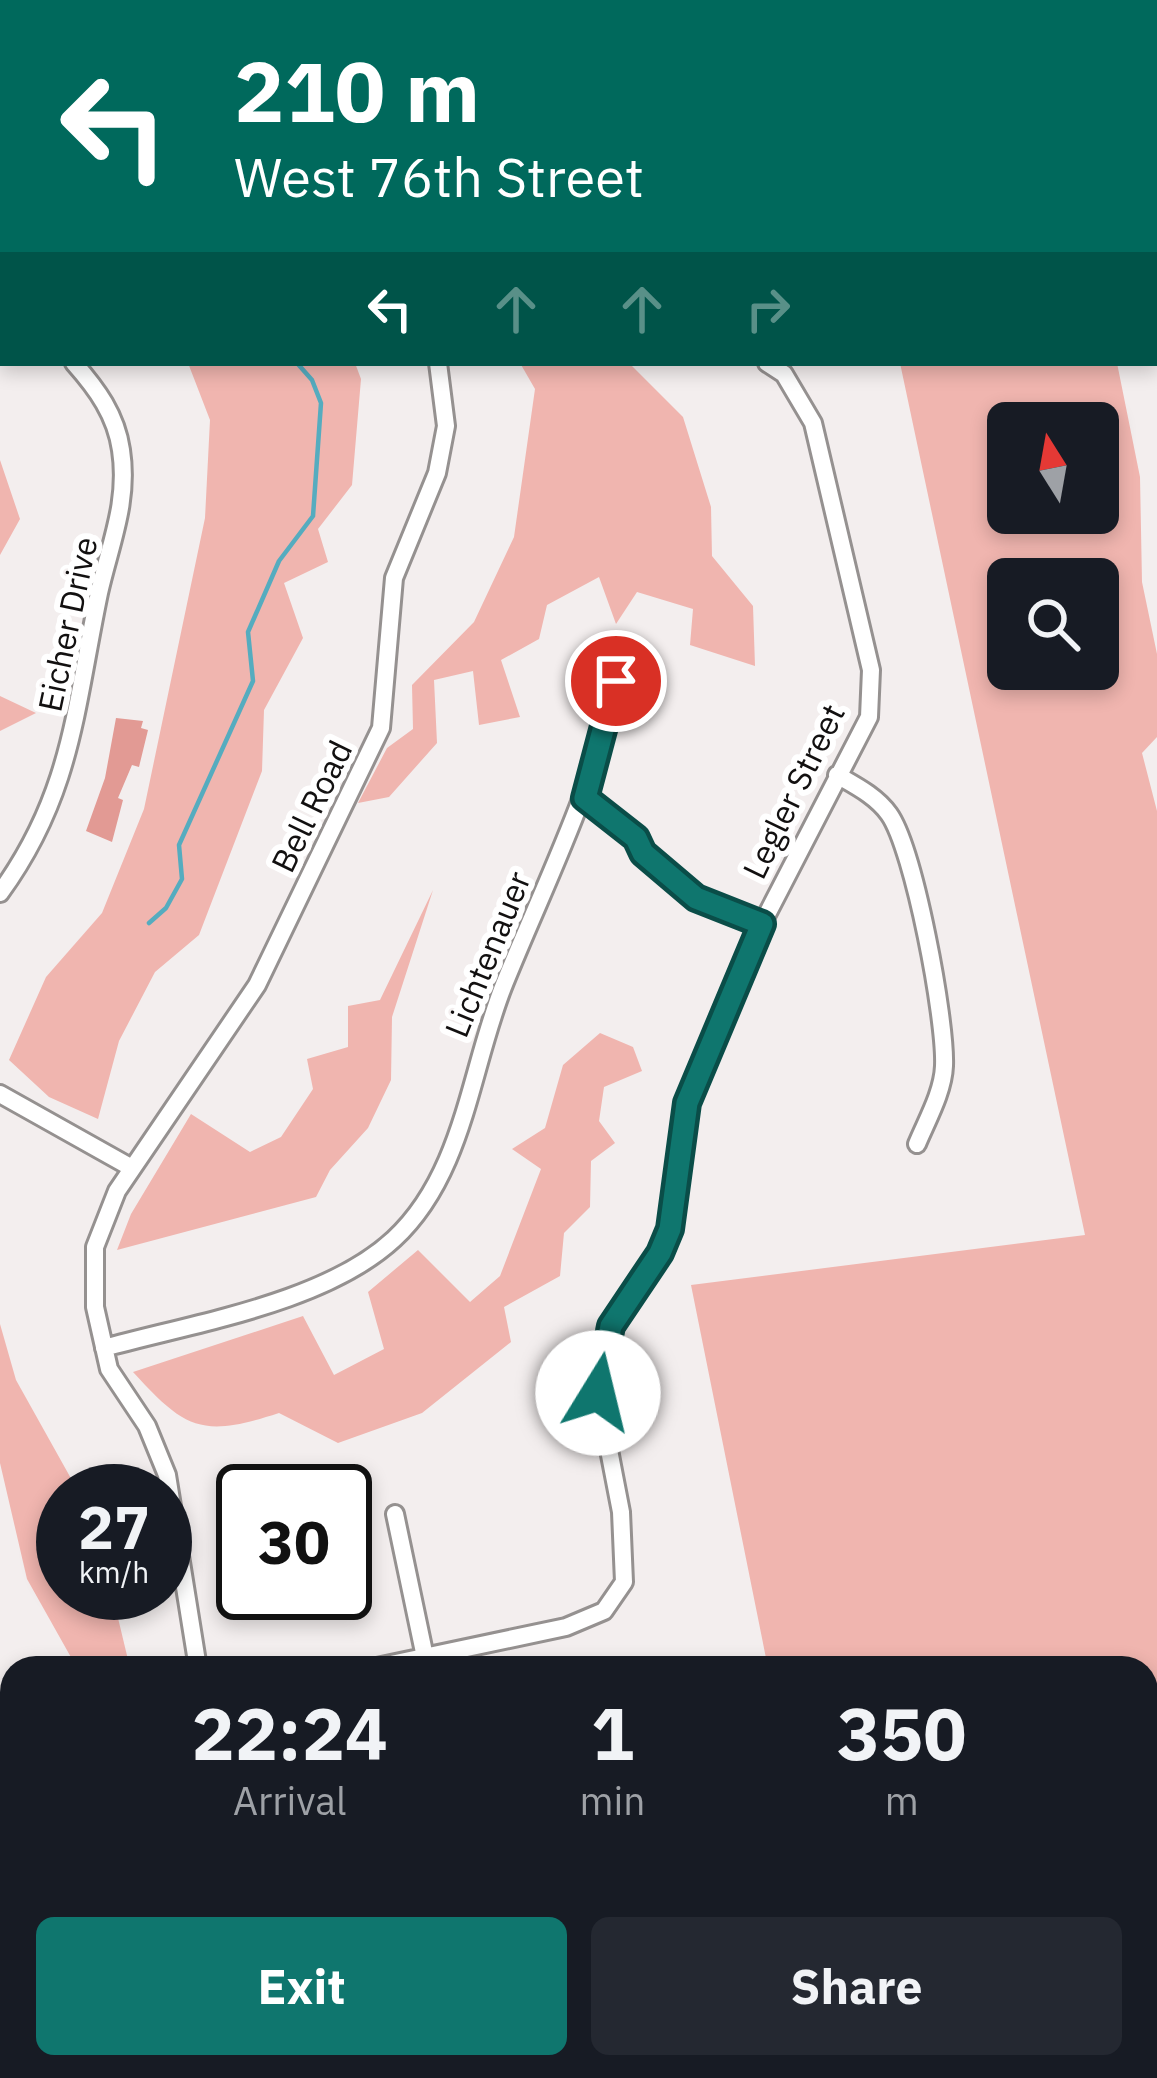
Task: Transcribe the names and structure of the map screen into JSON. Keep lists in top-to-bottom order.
{
  "streets": {
    "street": [
      "Eicher Drive",
      "Legler Street",
      "Bell Road",
      "Lichtenauer"
    ]
  },
  "crossings": [
    ["Bell Road", "Lichtenauer"]
  ],
  "north": "top",
  "page": {
    "turn": ["210 m", "West 76th Street"],
    "speed": "27 km/h",
    "limit": "30",
    "eta": [
      "22:24",
      "Arrival",
      "1",
      "min",
      "350",
      "m"
    ],
    "buttons": ["Exit", "Share"]
  }
}
